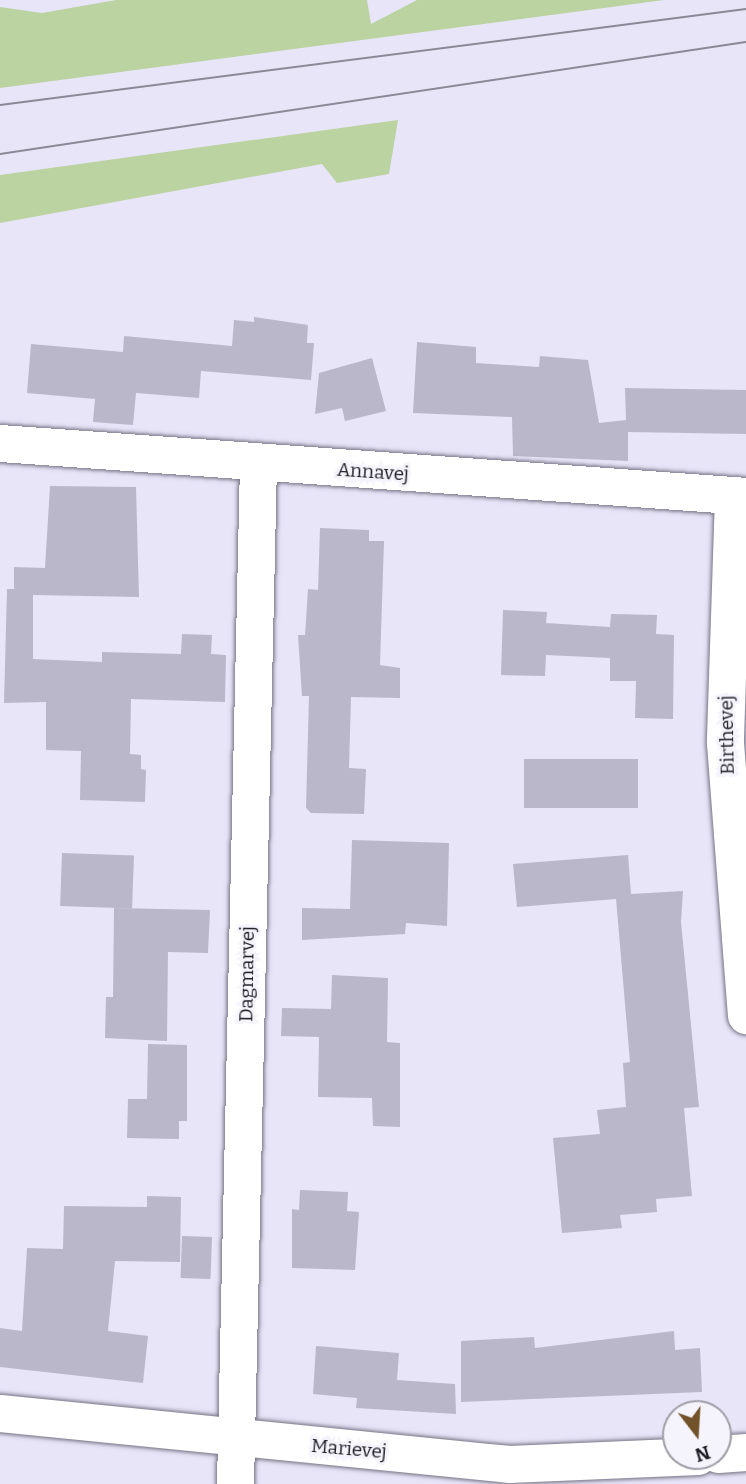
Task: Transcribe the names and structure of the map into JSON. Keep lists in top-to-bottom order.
{
  "streets": {
    "street": [
      "Annavej",
      "Birthevej",
      "Dagmarvej",
      "Marievej"
    ]
  },
  "crossings": [
    ["Annavej", "Birthevej"],
    ["Annavej", "Dagmarvej"],
    ["Dagmarvej", "Marievej"]
  ],
  "north": "bottom"
}
